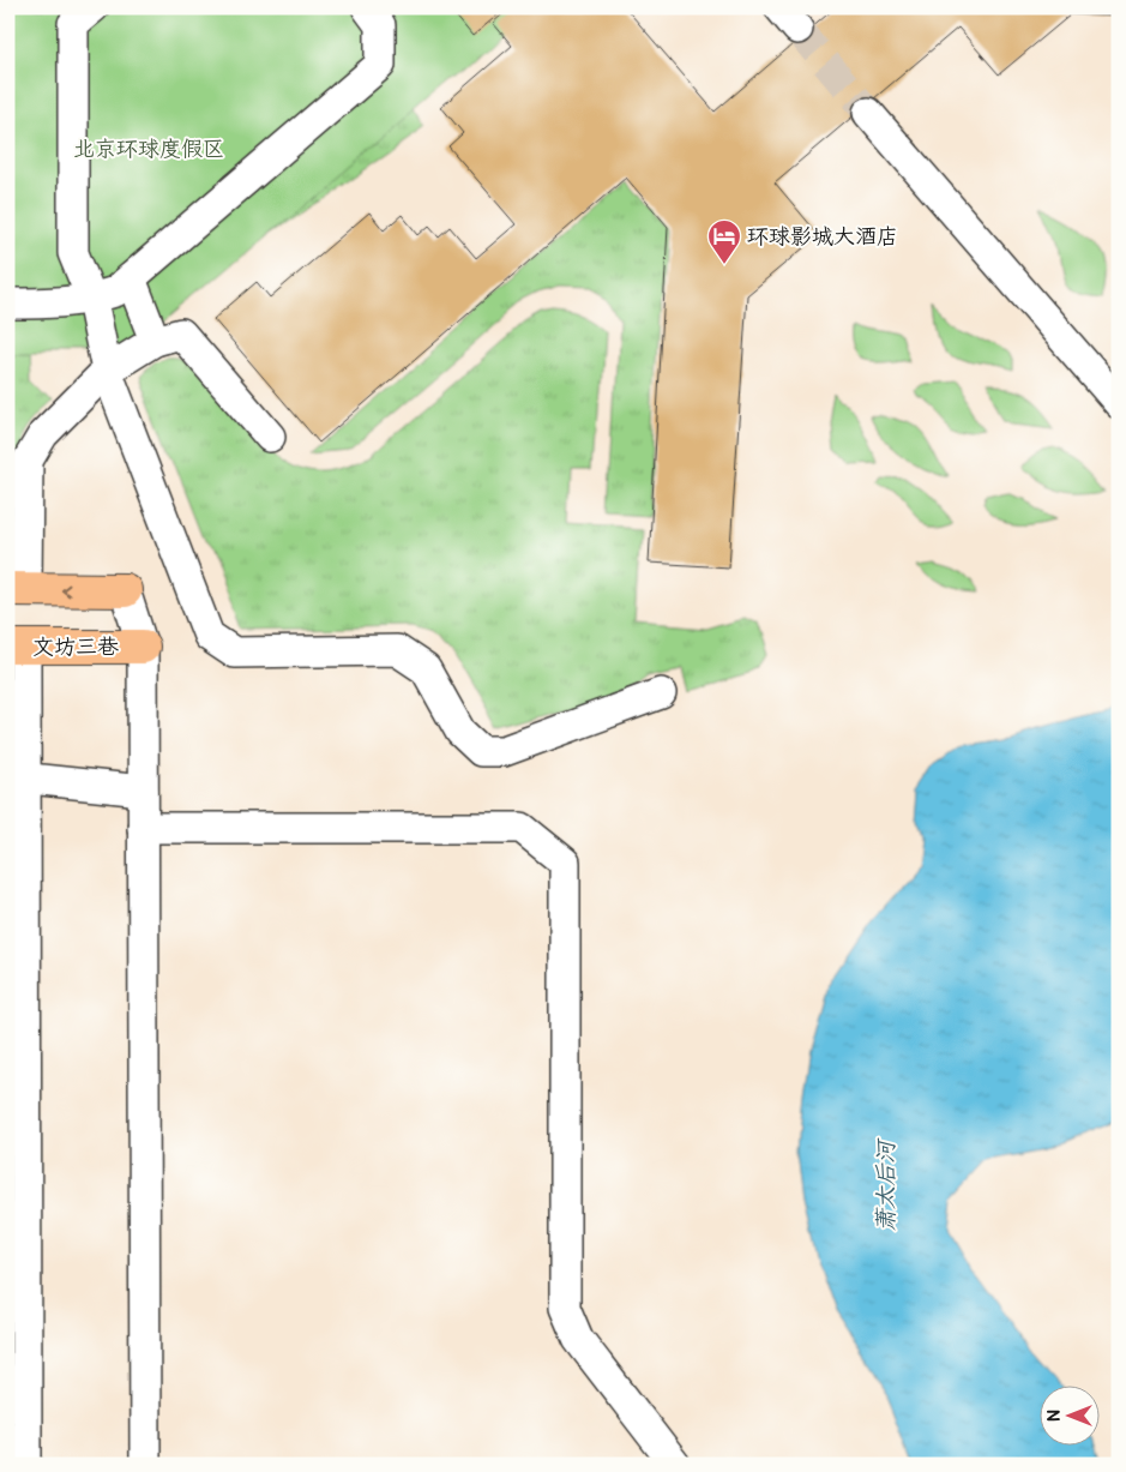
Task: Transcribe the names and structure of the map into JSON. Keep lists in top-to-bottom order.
{
  "streets": {
    "main road": ["文坊三巷"]
  },
  "water": ["萧太后河"],
  "parks": ["北京环球度假区"],
  "places": {
    "hotel": ["环球影城大酒店"]
  },
  "north": "left"
}
